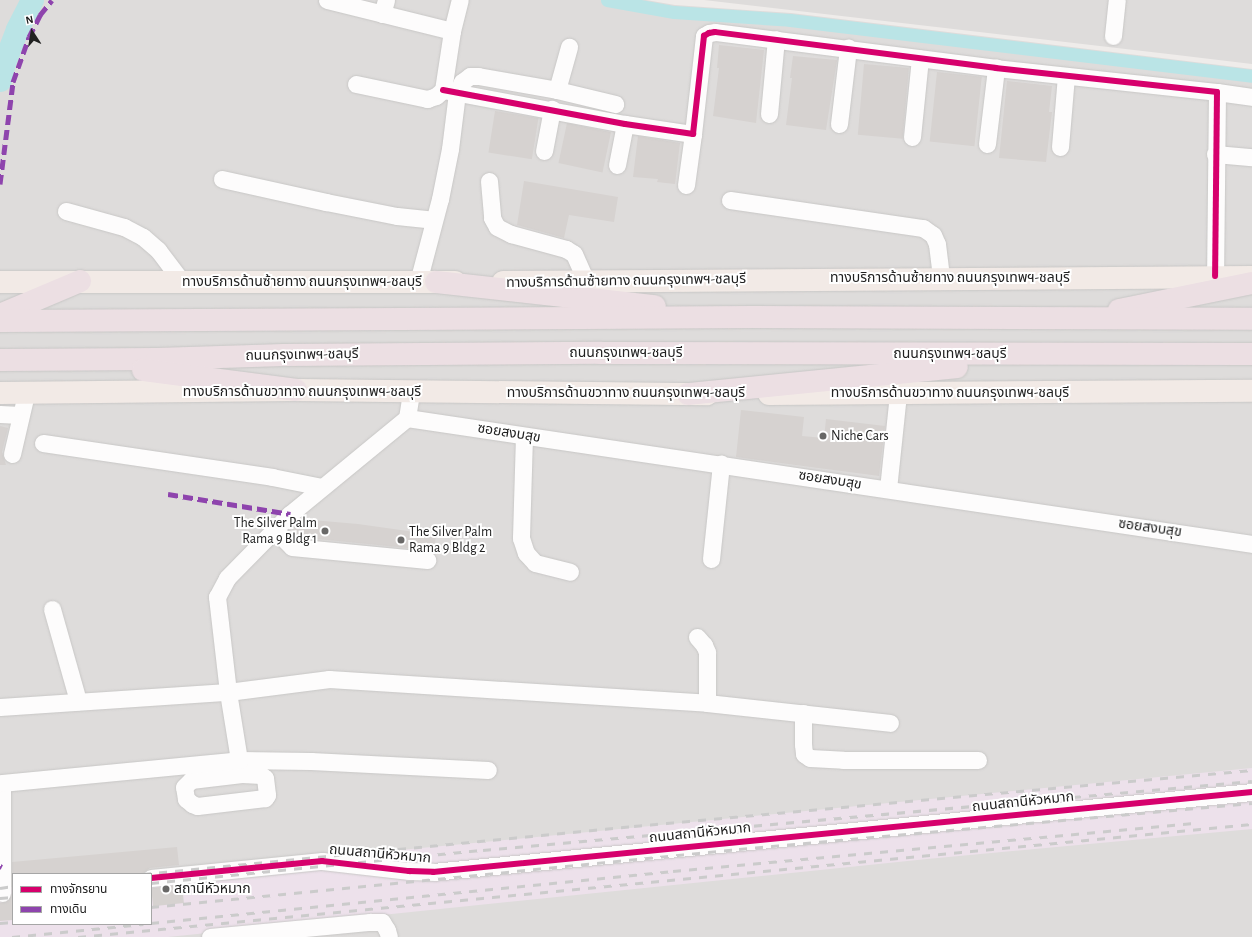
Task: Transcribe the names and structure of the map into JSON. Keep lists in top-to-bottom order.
{
  "streets": {
    "highway": ["ถนนกรุงเทพฯ-ชลบุรี"],
    "main road": ["ทางบริการด้านซ้ายทาง ถนนกรุงเทพฯ-ชลบุรี", "ทางบริการด้านขวาทาง ถนนกรุงเทพฯ-ชลบุรี"],
    "street": ["ซอยสงบสุข", "ถนนสถานีหัวหมาก"]
  },
  "places": [
    "Niche Cars",
    "The Silver Palm Rama 9 Bldg 1",
    "The Silver Palm Rama 9 Bldg 2",
    "สถานีหัวหมาก"
  ],
  "legend": ["ทางจักรยาน", "ทางเดิน"],
  "north": "top"
}
